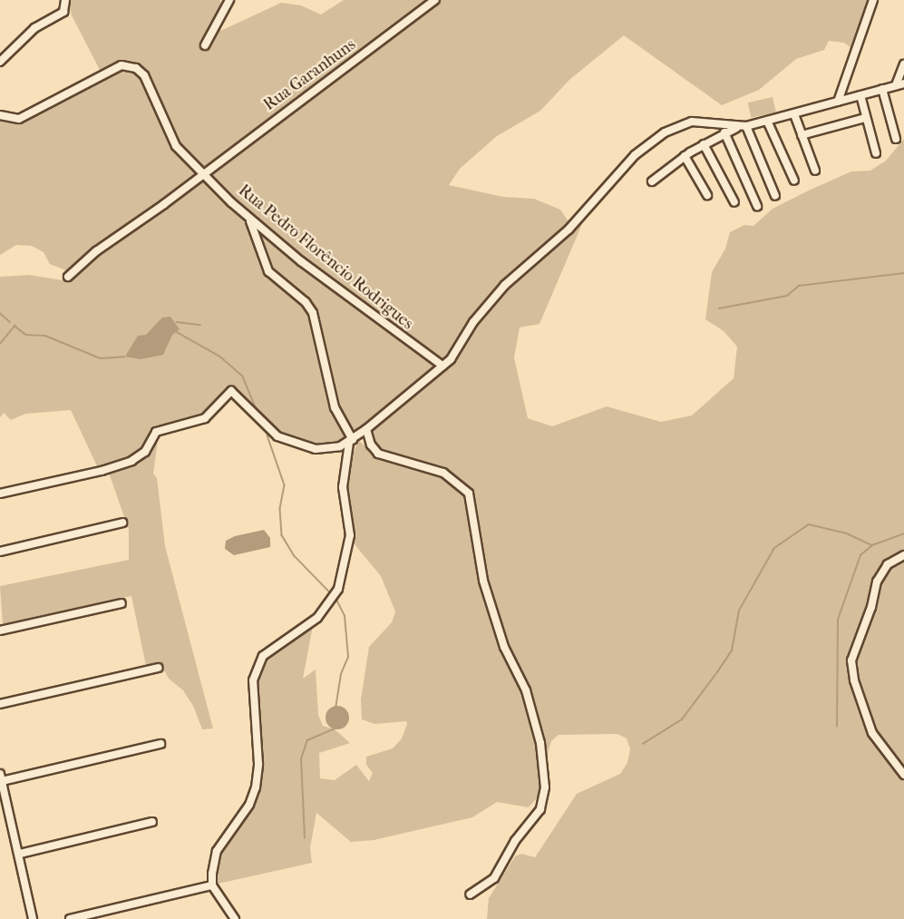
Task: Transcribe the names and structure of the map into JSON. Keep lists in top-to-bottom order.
{
  "streets": {
    "street": ["Rua Garanhuns", "Rua Pedro Florêncio Rodrigues"]
  },
  "crossings": [
    ["Rua Garanhuns", "Rua Pedro Florêncio Rodrigues"]
  ]
}
